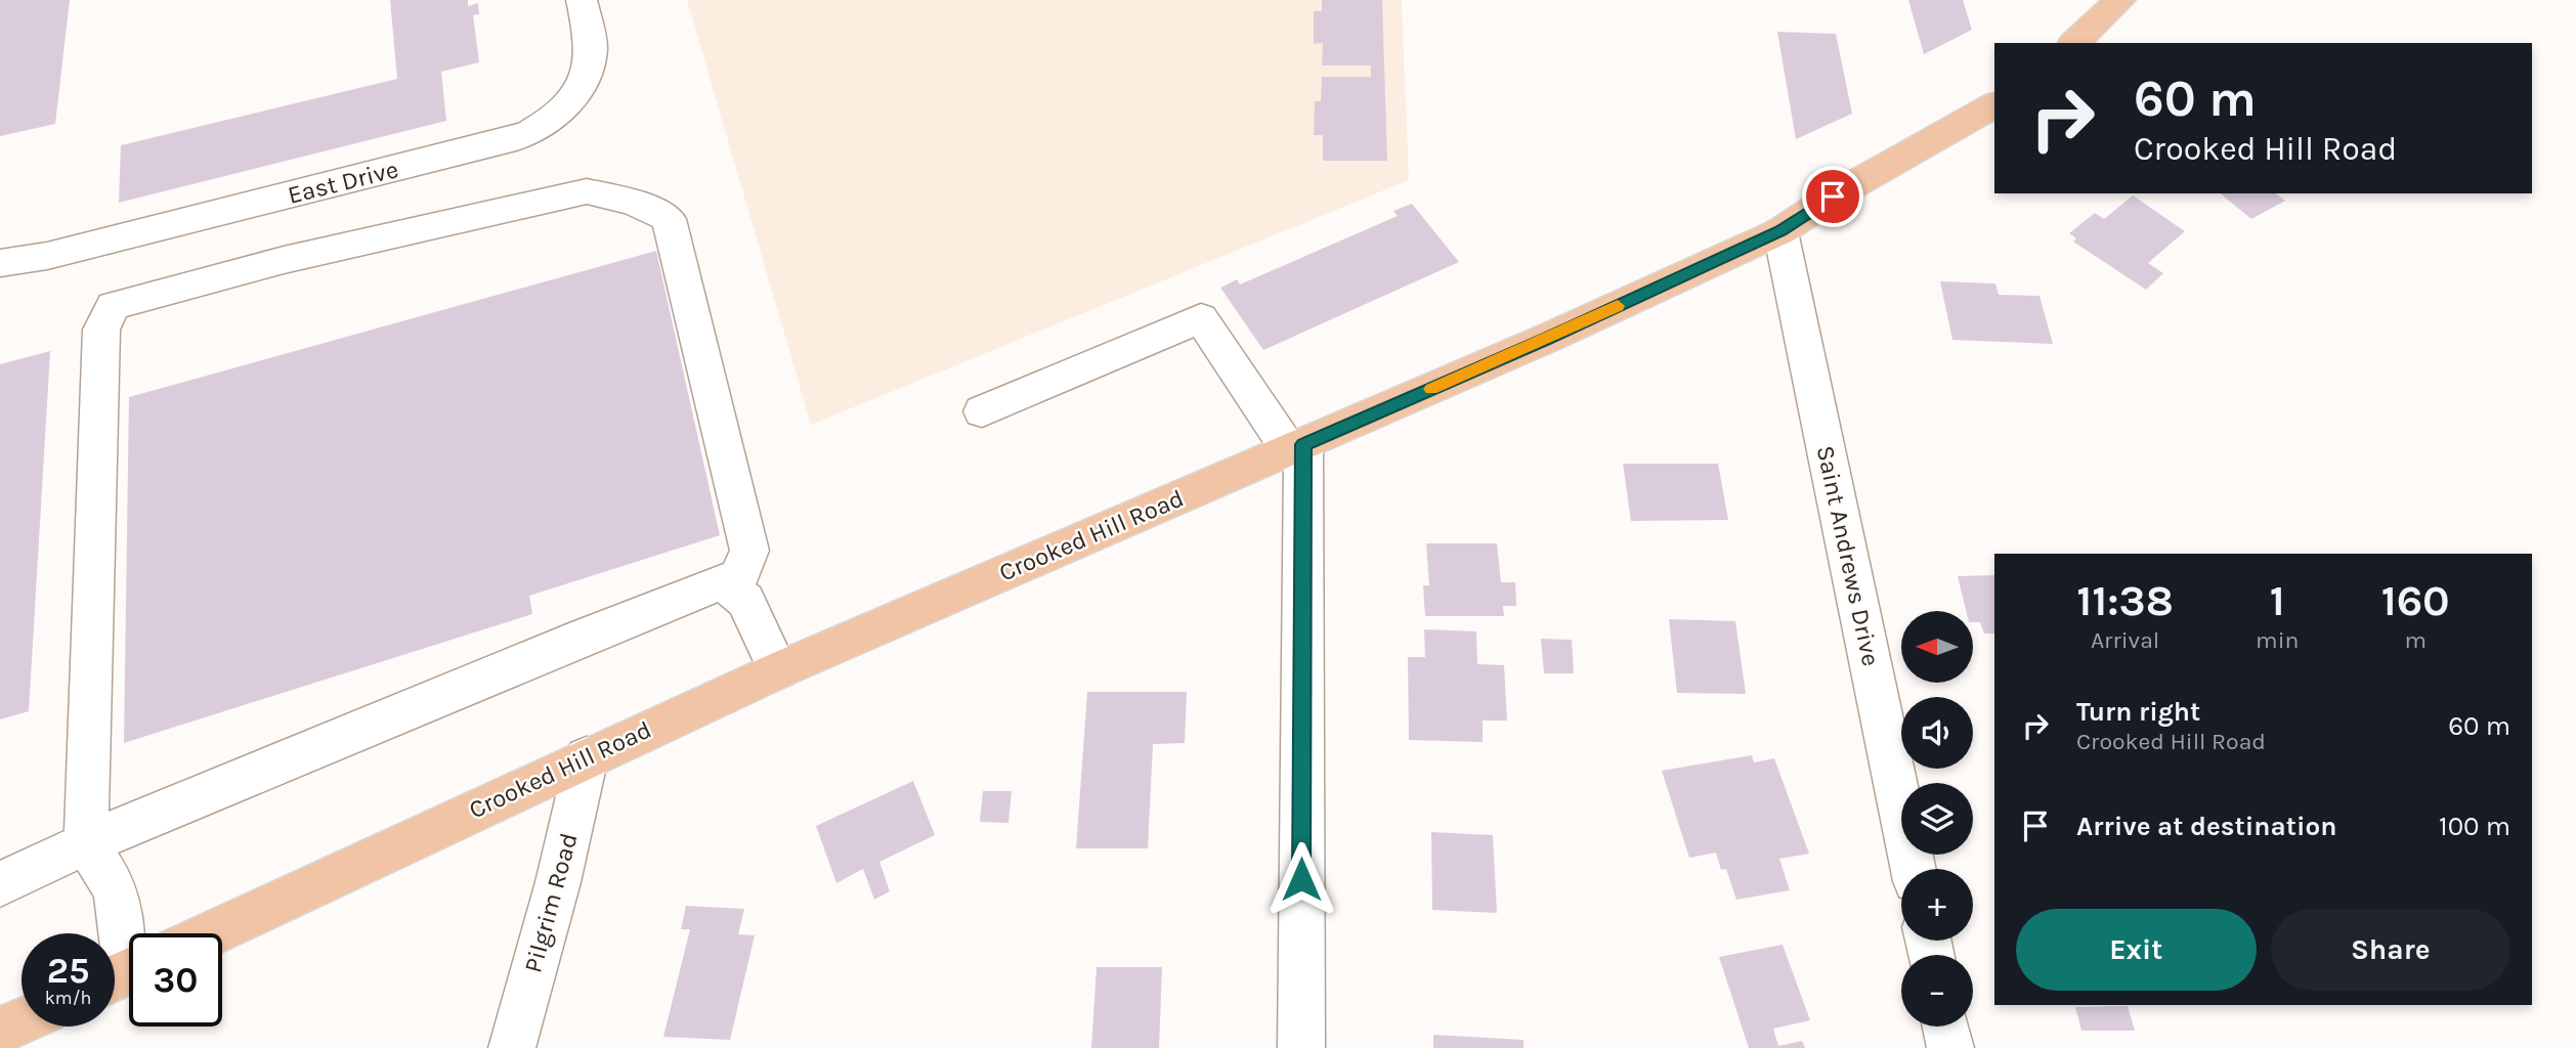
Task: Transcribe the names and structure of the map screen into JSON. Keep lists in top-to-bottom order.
{
  "streets": {
    "main road": ["Crooked Hill Road"],
    "street": ["East Drive", "Saint Andrews Drive", "Pilgrim Road"]
  },
  "crossings": [
    ["Crooked Hill Road", "Saint Andrews Drive"],
    ["Crooked Hill Road", "Pilgrim Road"]
  ],
  "north": "left",
  "page": {
    "turn": ["60 m", "Crooked Hill Road"],
    "eta": [
      "11:38",
      "Arrival",
      "1",
      "min",
      "160",
      "m"
    ],
    "map_buttons": ["+", "−"],
    "list": [
      {
        "name": "Turn right",
        "note": "Crooked Hill Road",
        "value": "60 m"
      },
      {
        "name": "Arrive at destination",
        "value": "100 m"
      }
    ],
    "buttons": ["Exit", "Share"],
    "speed": "25 km/h",
    "limit": "30"
  }
}
